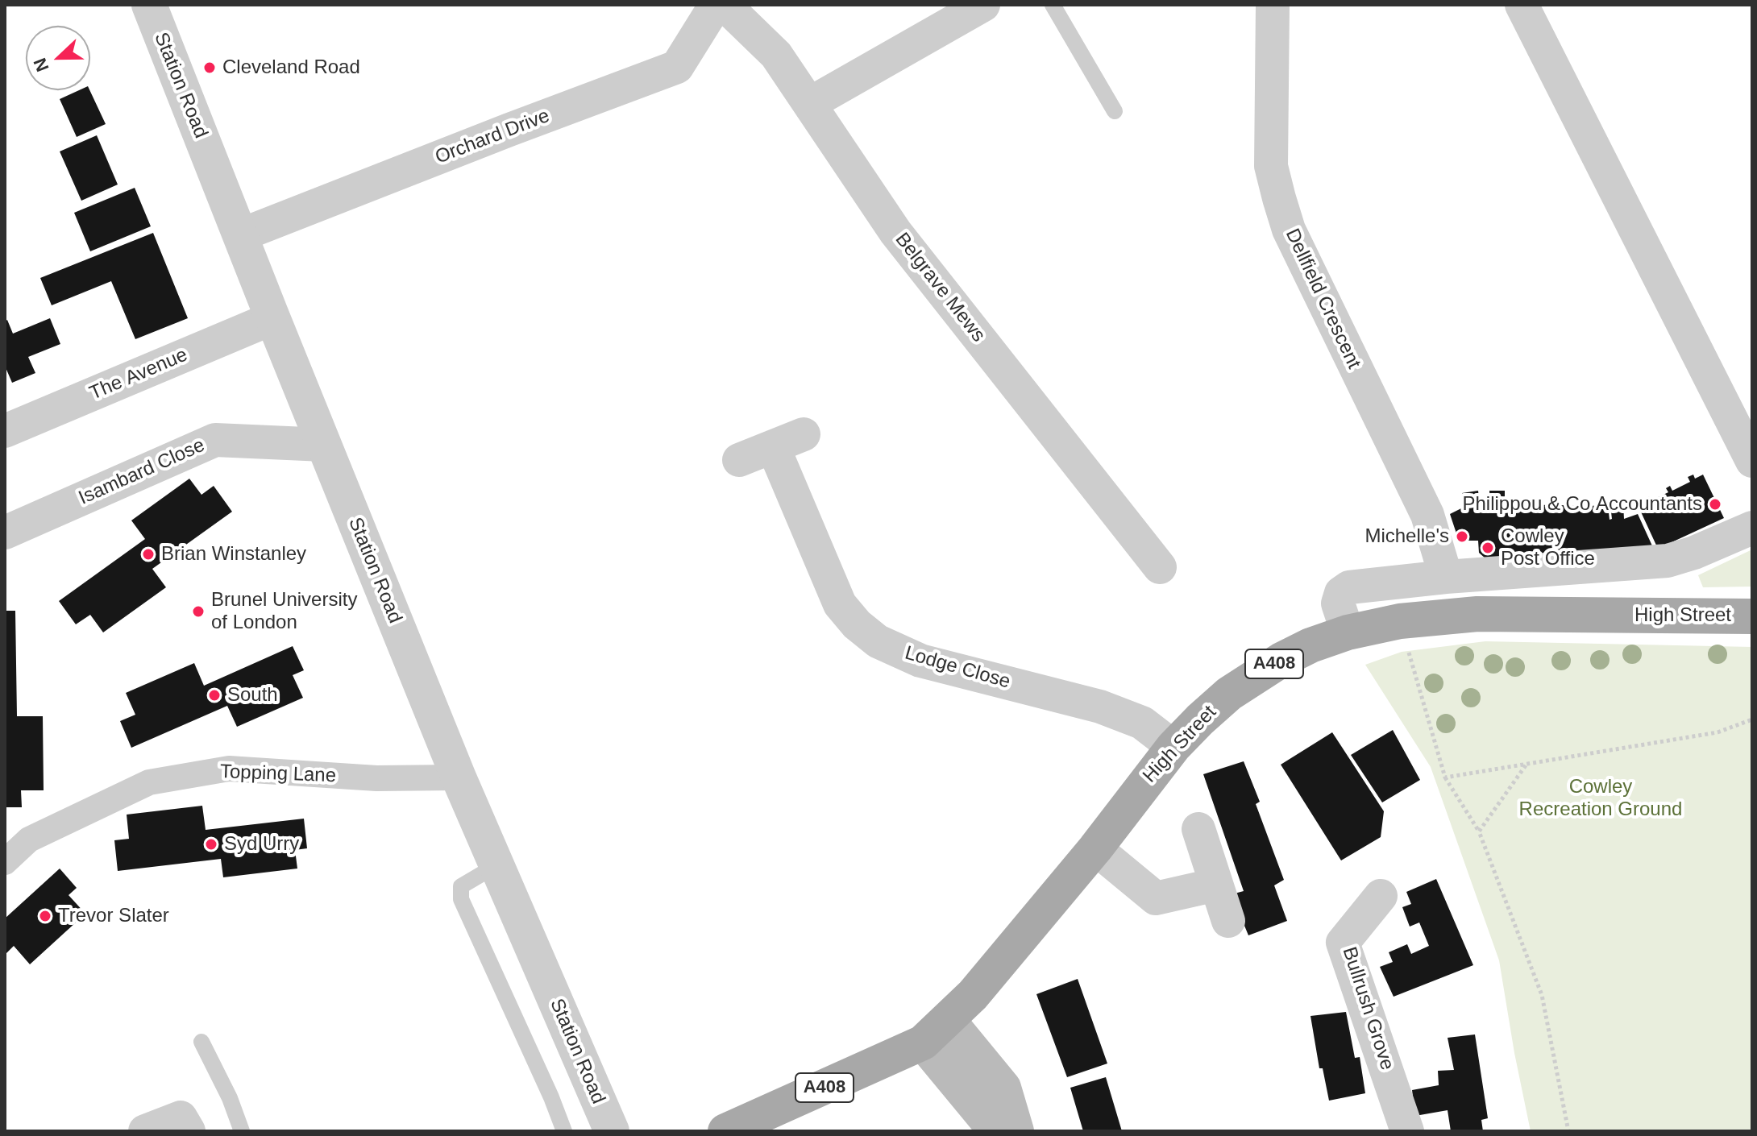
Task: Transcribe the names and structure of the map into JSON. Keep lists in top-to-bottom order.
{
  "streets": {
    "main road": ["High Street", "A408"],
    "street": [
      "Station Road",
      "Orchard Drive",
      "Belgrave Mews",
      "Dellfield Crescent",
      "The Avenue",
      "Isambard Close",
      "Lodge Close",
      "Topping Lane",
      "Bullrush Grove"
    ]
  },
  "crossings": [
    ["Station Road", "Orchard Drive"],
    ["Station Road", "The Avenue"],
    ["Station Road", "Isambard Close"],
    ["Station Road", "Topping Lane"],
    ["High Street", "Lodge Close"]
  ],
  "parks": ["Cowley Recreation Ground"],
  "places": [
    "Cleveland Road",
    "Philippou & Co Accountants",
    "Michelle's",
    "Cowley Post Office",
    "Brian Winstanley",
    "Brunel University of London",
    "South",
    "Syd Urry",
    "Trevor Slater"
  ],
  "north": "left"
}
